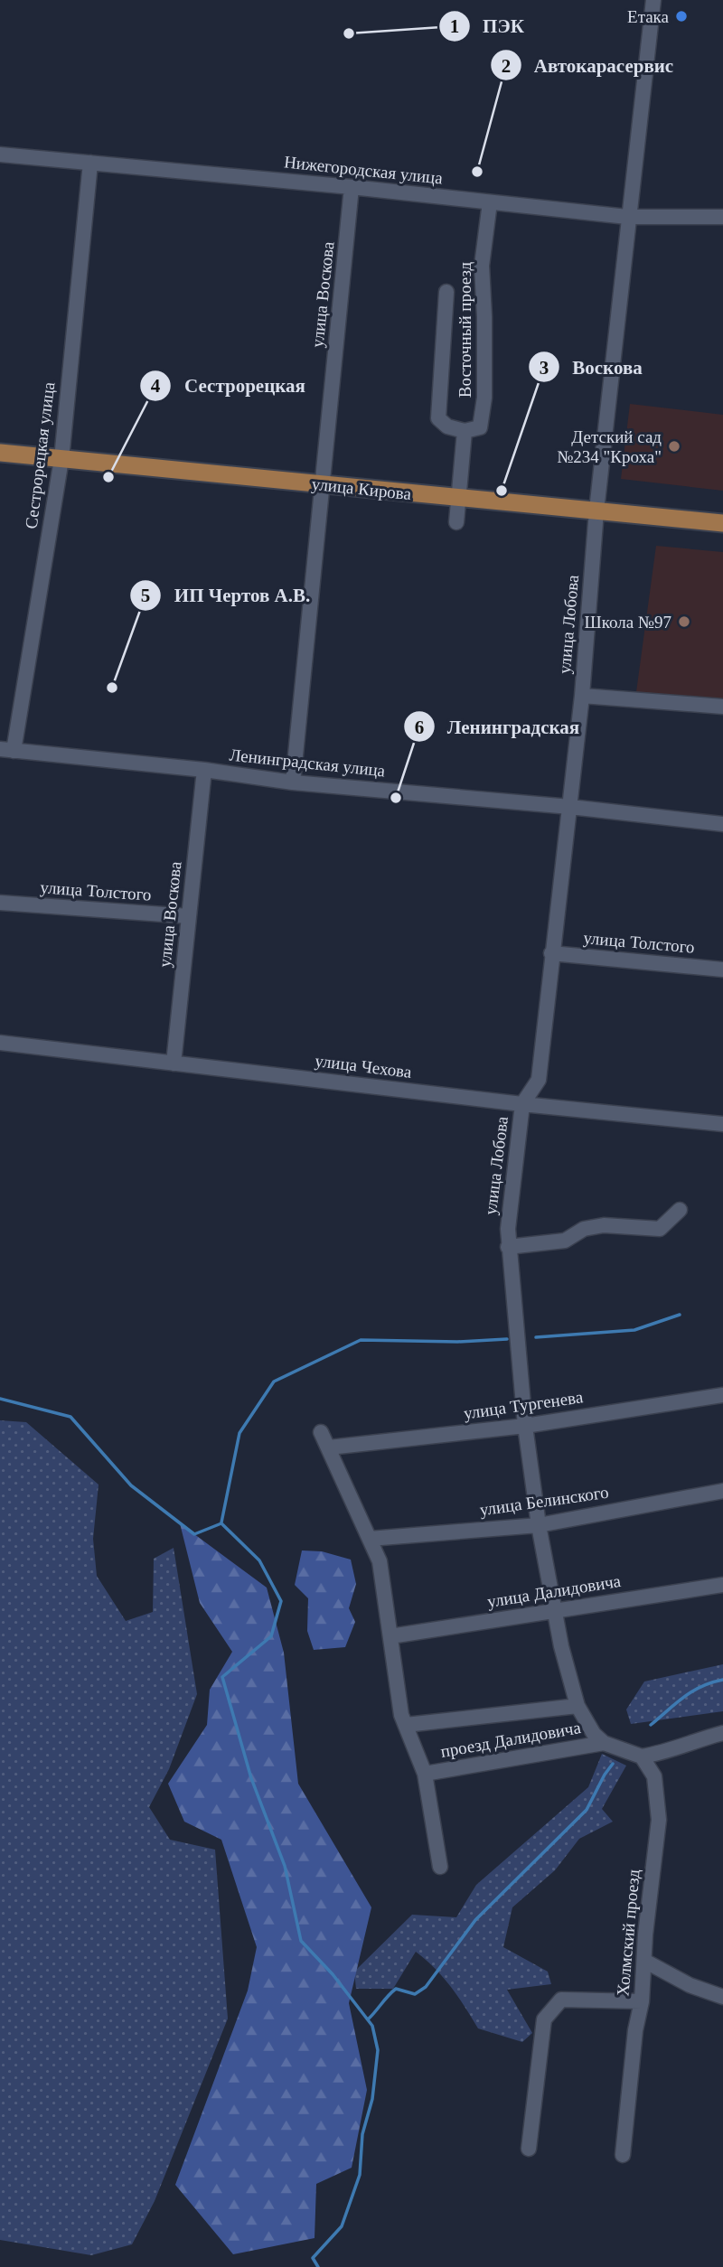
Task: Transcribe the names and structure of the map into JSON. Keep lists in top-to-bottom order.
{
  "streets": {
    "main road": ["улица Кирова"],
    "street": [
      "Нижегородская улица",
      "улица Воскова",
      "Восточный проезд",
      "Сестрорецкая улица",
      "улица Лобова",
      "Ленинградская улица",
      "улица Толстого",
      "улица Чехова",
      "улица Тургенева",
      "улица Белинского",
      "улица Далидовича",
      "проезд Далидовича",
      "Холмский проезд"
    ]
  },
  "crossings": [
    ["Нижегородская улица", "улица Воскова"],
    ["Нижегородская улица", "Восточный проезд"],
    ["Нижегородская улица", "Сестрорецкая улица"],
    ["Нижегородская улица", "улица Лобова"],
    ["улица Воскова", "улица Кирова"],
    ["улица Воскова", "Ленинградская улица"],
    ["улица Воскова", "улица Толстого"],
    ["улица Воскова", "улица Чехова"],
    ["Сестрорецкая улица", "улица Кирова"],
    ["Сестрорецкая улица", "Ленинградская улица"],
    ["улица Кирова", "улица Лобова"],
    ["улица Лобова", "Ленинградская улица"],
    ["улица Лобова", "улица Толстого"],
    ["улица Лобова", "улица Чехова"],
    ["улица Лобова", "улица Тургенева"],
    ["улица Лобова", "улица Белинского"],
    ["улица Лобова", "улица Далидовича"],
    ["улица Лобова", "проезд Далидовича"]
  ],
  "places": [
    "Етака",
    "ПЭК",
    "Автокарасервис",
    "Детский сад №234 \"Кроха\"",
    "Сестрорецкая",
    "Воскова",
    "Школа №97",
    "ИП Чертов А.В.",
    "Ленинградская"
  ]
}
